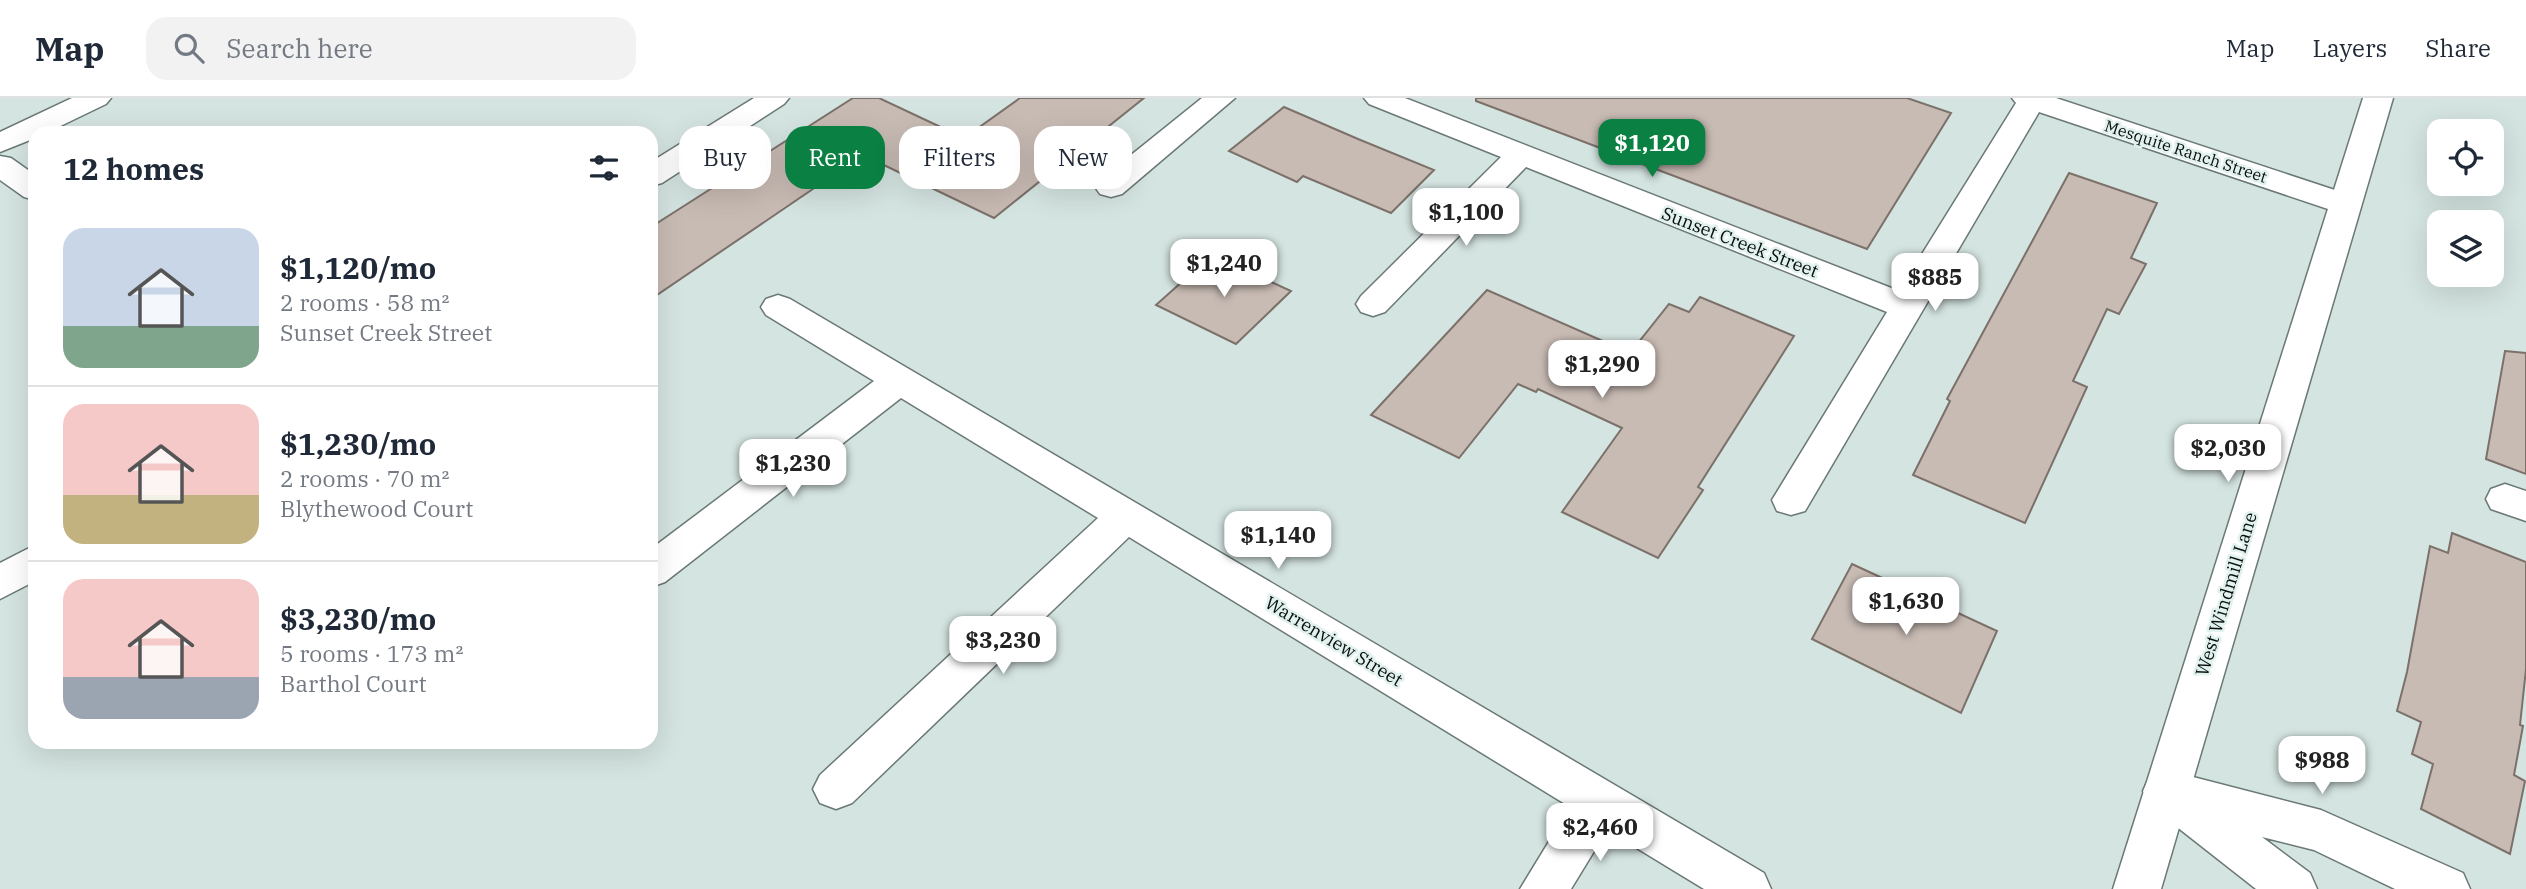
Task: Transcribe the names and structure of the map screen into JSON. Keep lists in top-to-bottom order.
{
  "streets": {
    "street": [
      "Mesquite Ranch Street",
      "Sunset Creek Street",
      "West Windmill Lane",
      "Warrenview Street"
    ]
  },
  "crossings": [
    ["Mesquite Ranch Street", "West Windmill Lane"]
  ],
  "page": {
    "header": "Map",
    "search": "Search here",
    "nav": ["Map", "Layers", "Share"],
    "price": [
      "$1,120",
      "$1,100",
      "$1,240",
      "$885",
      "$1,290",
      "$2,030",
      "$1,230",
      "$1,140",
      "$1,630",
      "$3,230",
      "$988",
      "$2,460"
    ],
    "chip": [
      "Buy",
      "Rent",
      "Filters",
      "New"
    ],
    "heading": "12 homes",
    "list": [
      {
        "name": "$1,120/mo",
        "note": "2 rooms · 58 m² · Sunset Creek Street"
      },
      {
        "name": "$1,230/mo",
        "note": "2 rooms · 70 m² · Blythewood Court"
      },
      {
        "name": "$3,230/mo",
        "note": "5 rooms · 173 m² · Barthol Court"
      }
    ]
  }
}
